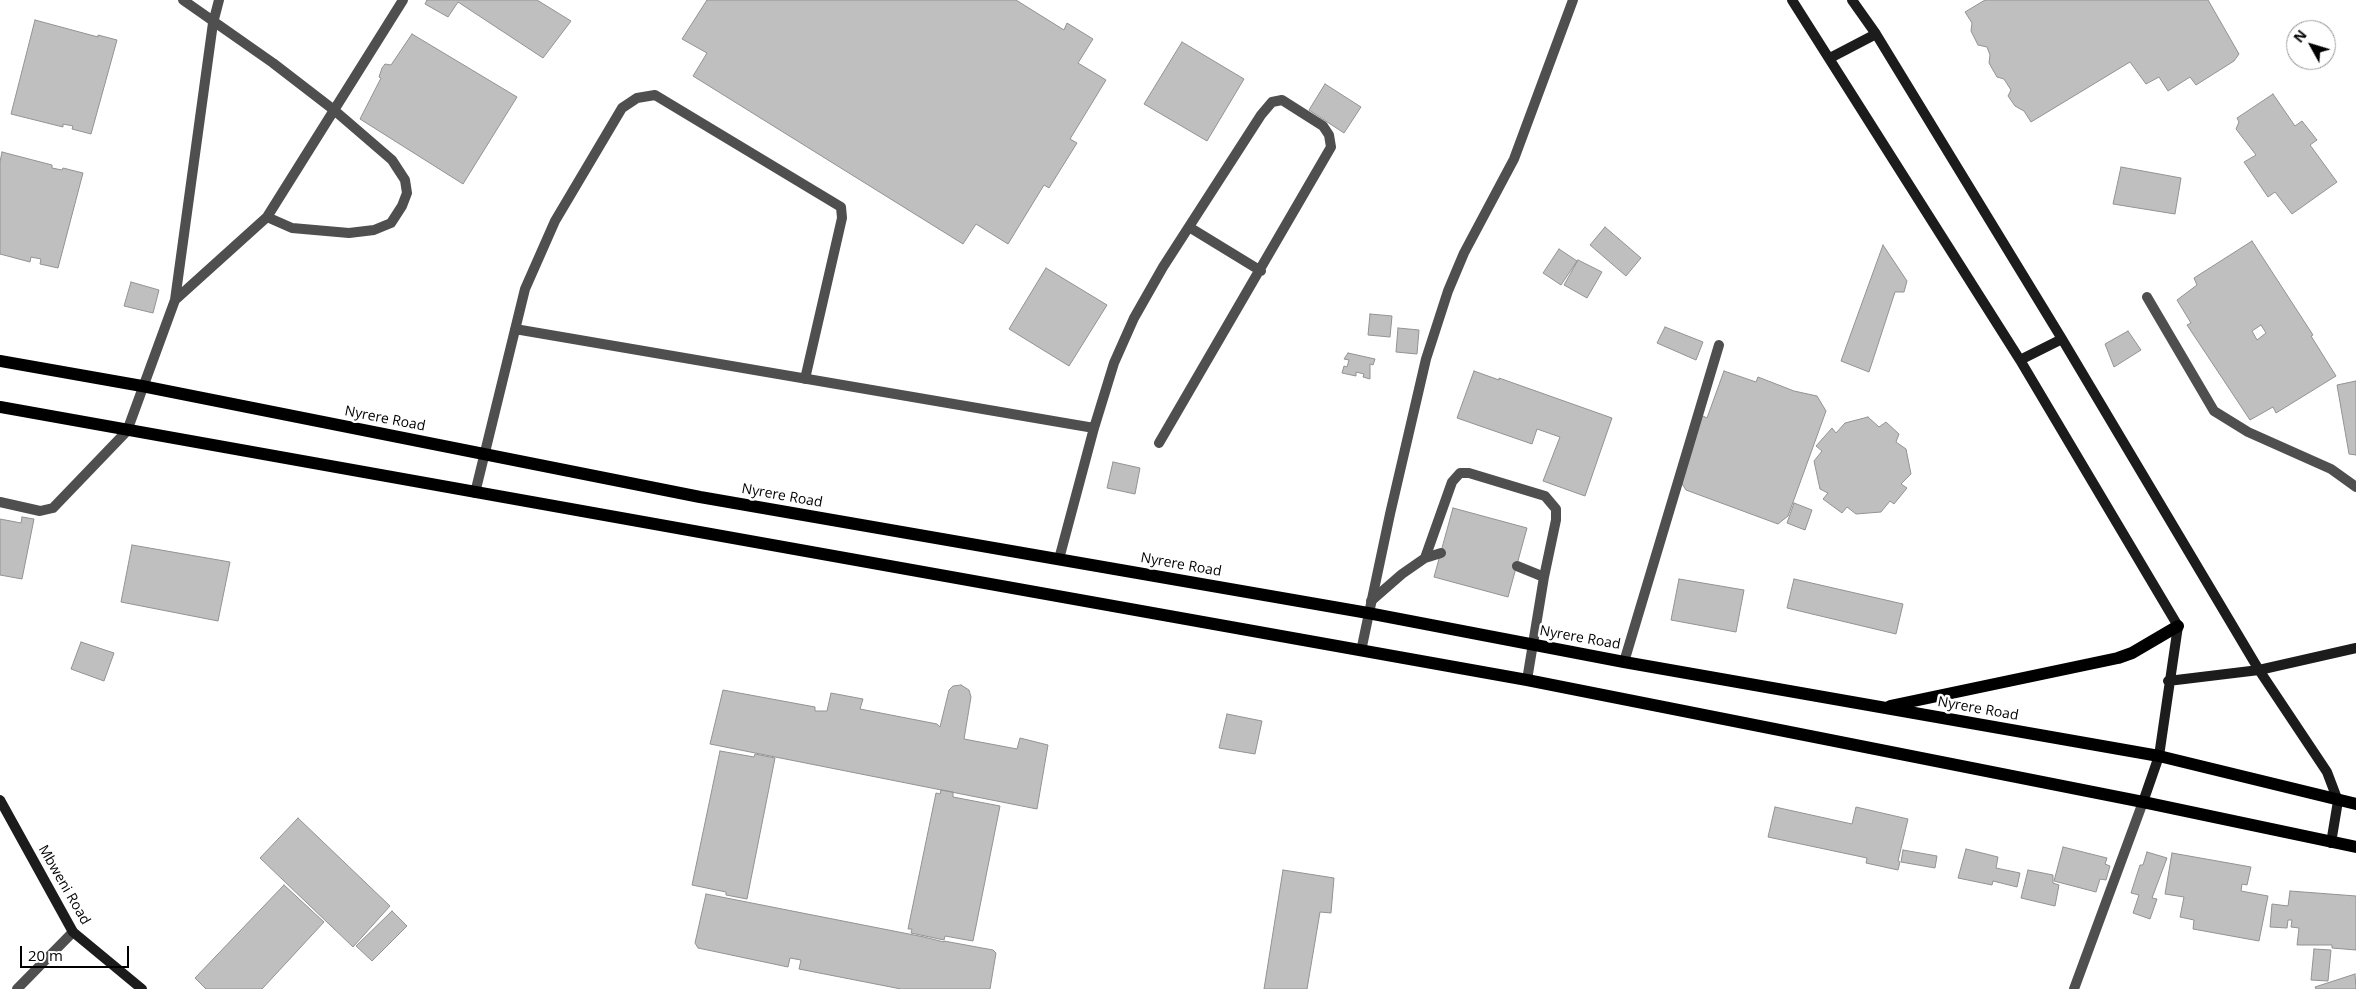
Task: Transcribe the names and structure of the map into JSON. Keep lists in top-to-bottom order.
{
  "streets": {
    "main road": ["Nyrere Road", "Mbweni Road"]
  },
  "scale_bar": "20 m",
  "north": "top left"
}
